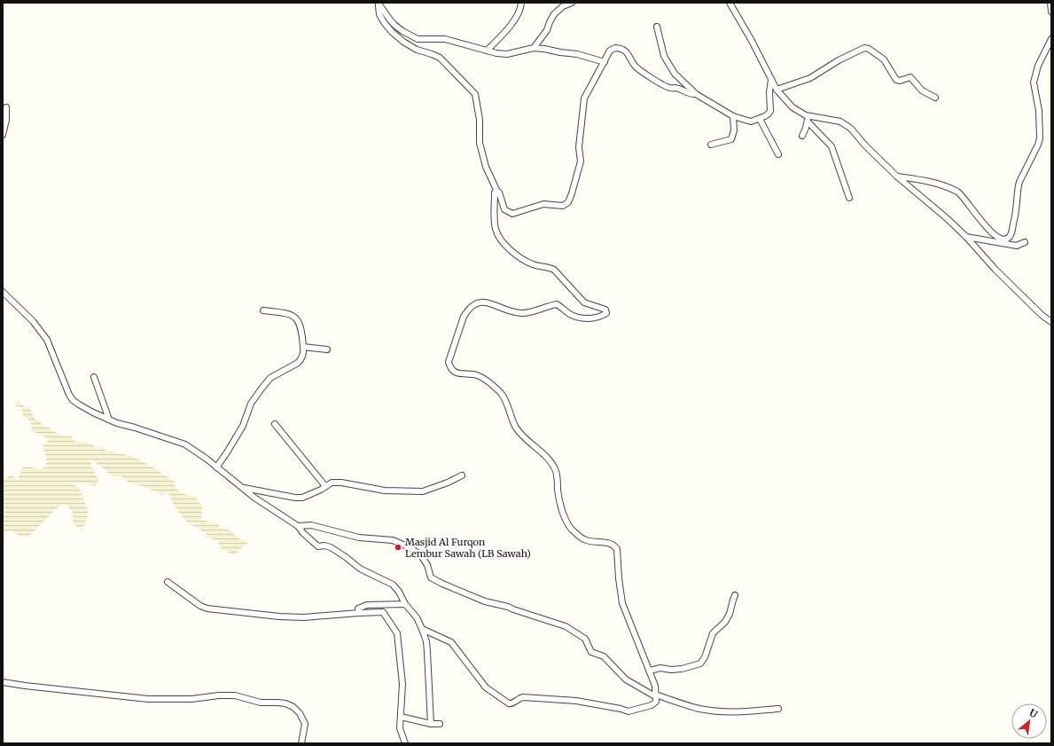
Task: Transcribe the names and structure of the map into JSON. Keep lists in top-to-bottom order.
{
  "places": ["Masjid Al Furqon Lembur Sawah (LB Sawah)"],
  "north": "top right"
}
